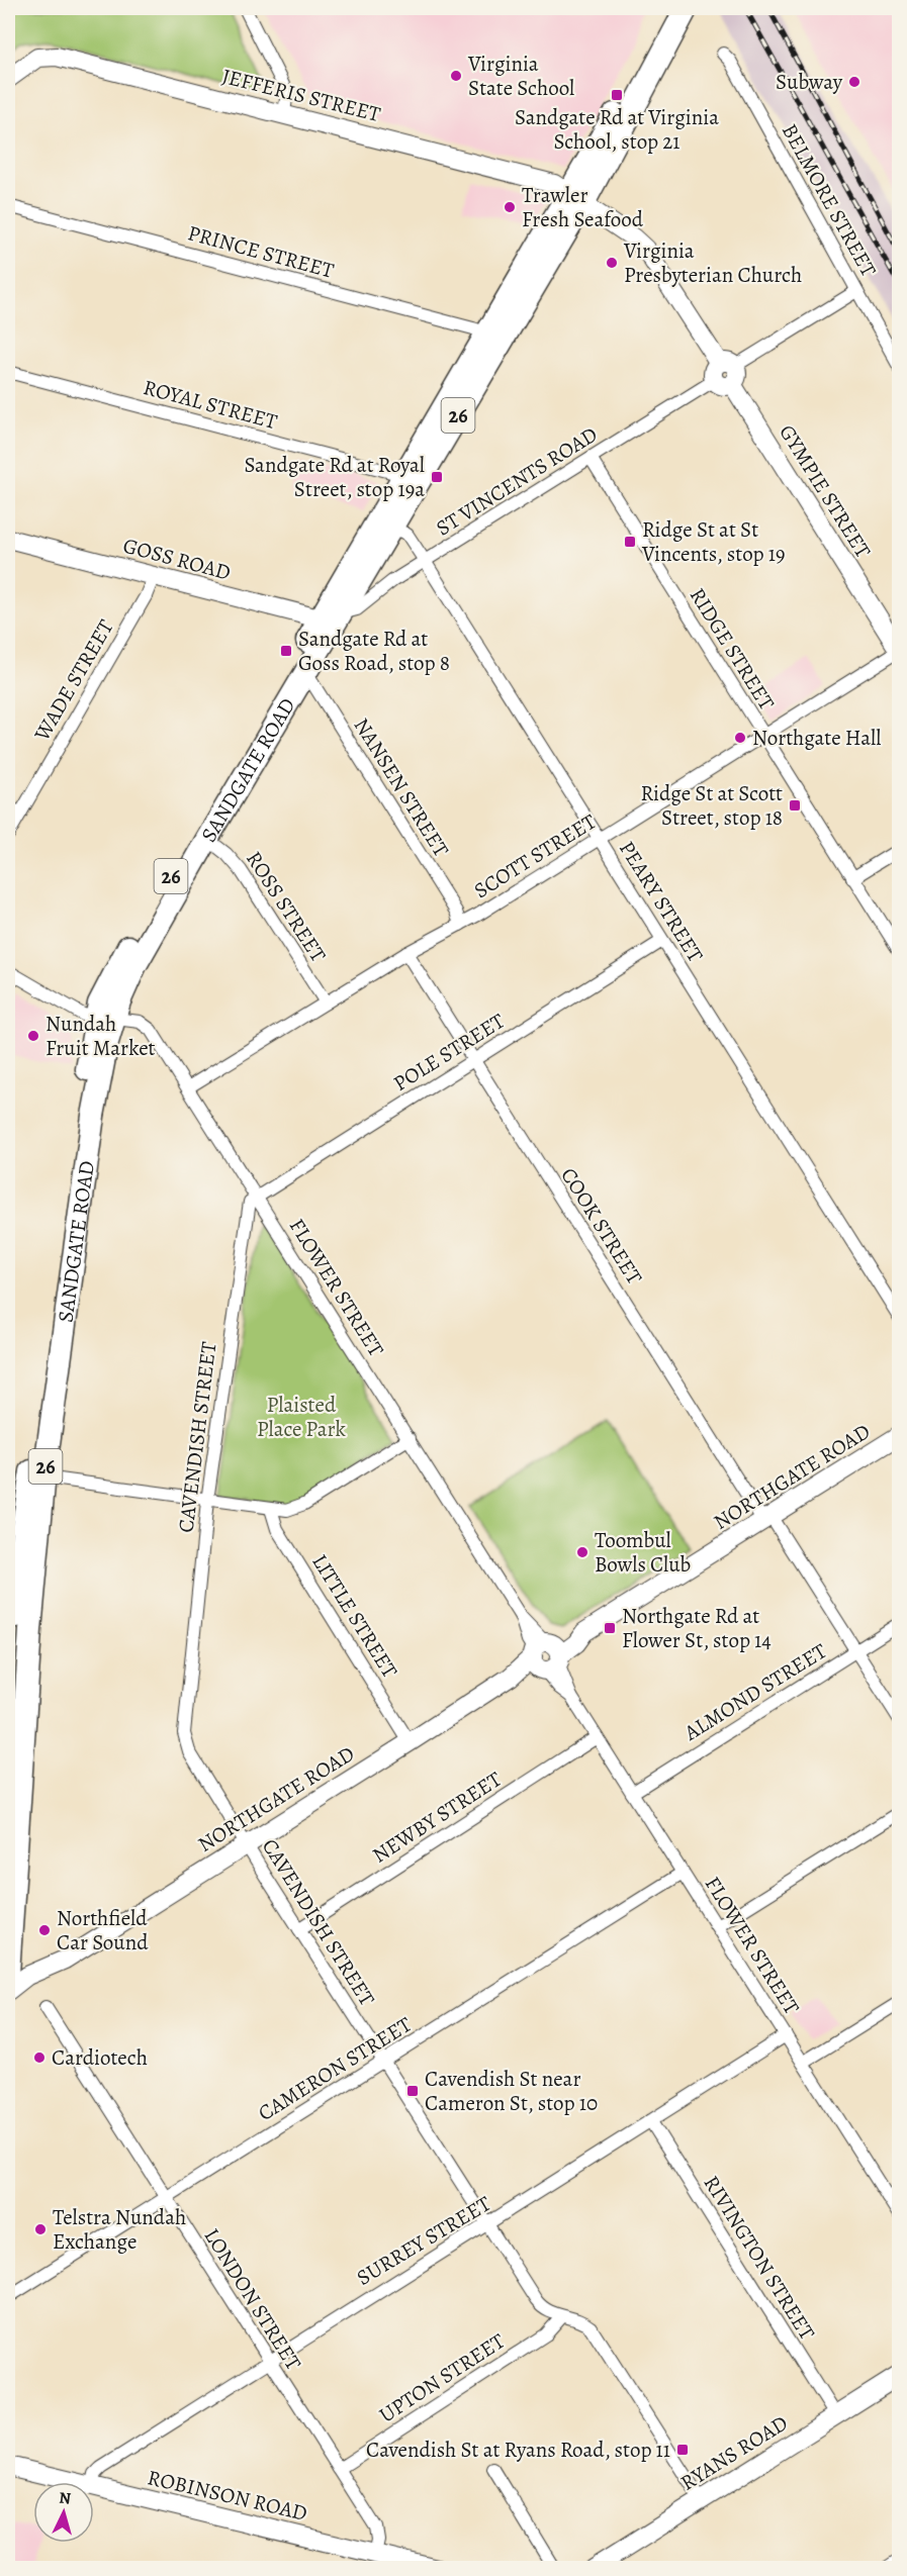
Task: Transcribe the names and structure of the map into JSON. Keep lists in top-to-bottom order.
{
  "streets": {
    "highway": ["26", "SANDGATE ROAD"],
    "street": [
      "JEFFERIS STREET",
      "BELMORE STREET",
      "PRINCE STREET",
      "ROYAL STREET",
      "ST VINCENTS ROAD",
      "GYMPIE STREET",
      "GOSS ROAD",
      "RIDGE STREET",
      "WADE STREET",
      "NANSEN STREET",
      "SCOTT STREET",
      "PEARY STREET",
      "ROSS STREET",
      "POLE STREET",
      "COOK STREET",
      "FLOWER STREET",
      "CAVENDISH STREET",
      "NORTHGATE ROAD",
      "LITTLE STREET",
      "ALMOND STREET",
      "NEWBY STREET",
      "CAMERON STREET",
      "SURREY STREET",
      "RIVINGTON STREET",
      "LONDON STREET",
      "UPTON STREET",
      "RYANS ROAD",
      "ROBINSON ROAD"
    ]
  },
  "crossings": [
    ["JEFFERIS STREET", "GYMPIE STREET"],
    ["JEFFERIS STREET", "SANDGATE ROAD"],
    ["BELMORE STREET", "ST VINCENTS ROAD"],
    ["PRINCE STREET", "SANDGATE ROAD"],
    ["ROYAL STREET", "SANDGATE ROAD"],
    ["ST VINCENTS ROAD", "GYMPIE STREET"],
    ["ST VINCENTS ROAD", "GOSS ROAD"],
    ["ST VINCENTS ROAD", "RIDGE STREET"],
    ["ST VINCENTS ROAD", "SANDGATE ROAD"],
    ["ST VINCENTS ROAD", "PEARY STREET"],
    ["GYMPIE STREET", "SANDGATE ROAD"],
    ["GYMPIE STREET", "SCOTT STREET"],
    ["GOSS ROAD", "WADE STREET"],
    ["GOSS ROAD", "SANDGATE ROAD"],
    ["RIDGE STREET", "SCOTT STREET"],
    ["SANDGATE ROAD", "NANSEN STREET"],
    ["SANDGATE ROAD", "PEARY STREET"],
    ["SANDGATE ROAD", "ROSS STREET"],
    ["SANDGATE ROAD", "FLOWER STREET"],
    ["NANSEN STREET", "SCOTT STREET"],
    ["SCOTT STREET", "PEARY STREET"],
    ["SCOTT STREET", "ROSS STREET"],
    ["SCOTT STREET", "COOK STREET"],
    ["SCOTT STREET", "FLOWER STREET"],
    ["PEARY STREET", "POLE STREET"],
    ["POLE STREET", "COOK STREET"],
    ["POLE STREET", "FLOWER STREET"],
    ["POLE STREET", "CAVENDISH STREET"],
    ["COOK STREET", "NORTHGATE ROAD"],
    ["COOK STREET", "ALMOND STREET"],
    ["FLOWER STREET", "CAVENDISH STREET"],
    ["FLOWER STREET", "NORTHGATE ROAD"],
    ["FLOWER STREET", "ALMOND STREET"],
    ["FLOWER STREET", "NEWBY STREET"],
    ["FLOWER STREET", "CAMERON STREET"],
    ["FLOWER STREET", "SURREY STREET"],
    ["CAVENDISH STREET", "NORTHGATE ROAD"],
    ["CAVENDISH STREET", "NEWBY STREET"],
    ["CAVENDISH STREET", "CAMERON STREET"],
    ["CAVENDISH STREET", "SURREY STREET"],
    ["CAVENDISH STREET", "UPTON STREET"],
    ["CAVENDISH STREET", "RYANS ROAD"],
    ["NORTHGATE ROAD", "LITTLE STREET"],
    ["CAMERON STREET", "LONDON STREET"],
    ["SURREY STREET", "RIVINGTON STREET"],
    ["SURREY STREET", "LONDON STREET"],
    ["RIVINGTON STREET", "RYANS ROAD"],
    ["LONDON STREET", "UPTON STREET"],
    ["LONDON STREET", "ROBINSON ROAD"]
  ],
  "parks": ["Plaisted Place Park"],
  "places": {
    "other": [
      "Virginia State School",
      "Subway",
      "Trawler Fresh Seafood",
      "Virginia Presbyterian Church",
      "Northgate Hall",
      "Nundah Fruit Market",
      "Toombul Bowls Club",
      "Northfield Car Sound",
      "Cardiotech",
      "Telstra Nundah Exchange"
    ],
    "transit": [
      "Sandgate Rd at Virginia School, stop 21",
      "Sandgate Rd at Royal Street, stop 19a",
      "Ridge St at St Vincents, stop 19",
      "Sandgate Rd at Goss Road, stop 8",
      "Ridge St at Scott Street, stop 18",
      "Northgate Rd at Flower St, stop 14",
      "Cavendish St near Cameron St, stop 10",
      "Cavendish St at Ryans Road, stop 11"
    ]
  },
  "north": "top"
}
